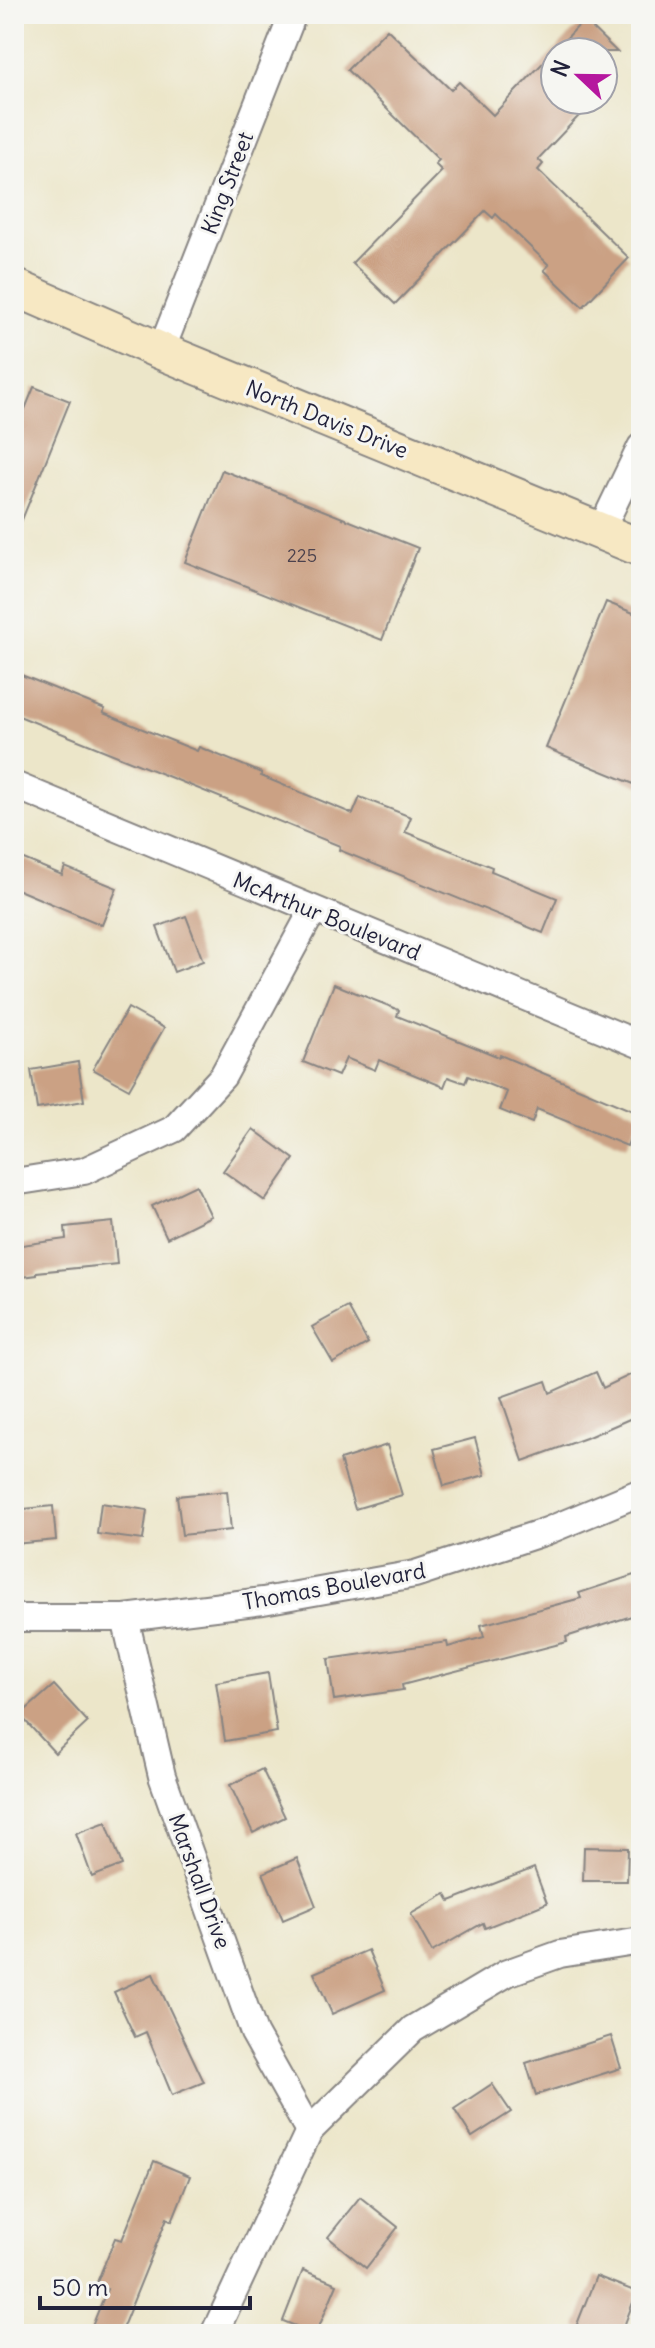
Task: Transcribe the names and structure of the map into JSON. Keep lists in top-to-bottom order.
{
  "streets": {
    "main road": ["North Davis Drive"],
    "street": [
      "King Street",
      "McArthur Boulevard",
      "Thomas Boulevard",
      "Marshall Drive"
    ]
  },
  "crossings": [
    ["King Street", "North Davis Drive"],
    ["Thomas Boulevard", "Marshall Drive"]
  ],
  "house_numbers": ["225"],
  "scale_bar": "50 m",
  "north": "left"
}
